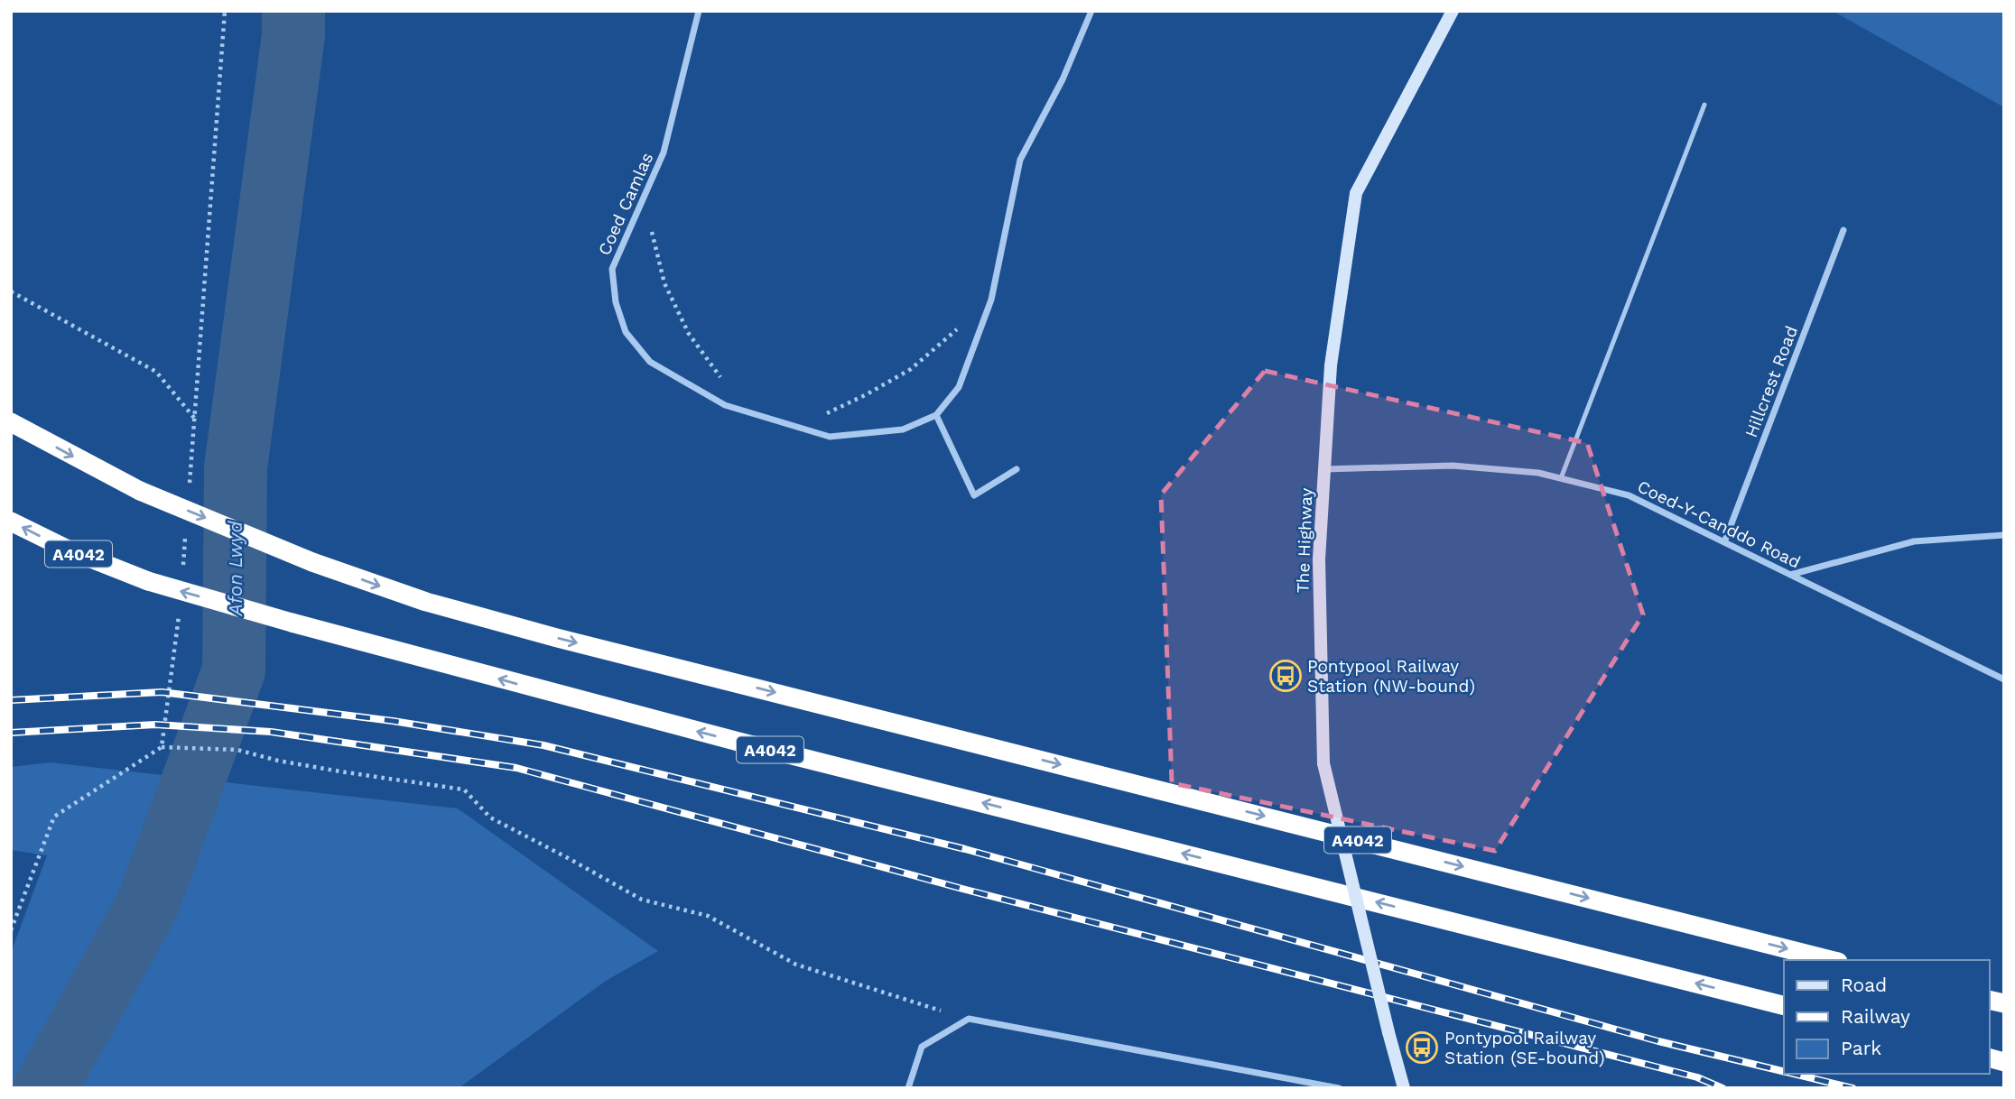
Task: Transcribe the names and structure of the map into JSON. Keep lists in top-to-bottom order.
{
  "streets": {
    "highway": ["A4042"],
    "street": [
      "Coed Camlas",
      "Hillcrest Road",
      "Coed-Y-Canddo Road",
      "The Highway"
    ]
  },
  "crossings": [
    ["Hillcrest Road", "Coed-Y-Canddo Road"],
    ["Coed-Y-Canddo Road", "The Highway"]
  ],
  "water": ["Afon Lwyd"],
  "places": {
    "bus stop": ["Pontypool Railway Station (NW-bound)", "Pontypool Railway Station (SE-bound)"]
  },
  "legend": ["Road", "Railway", "Park"]
}
